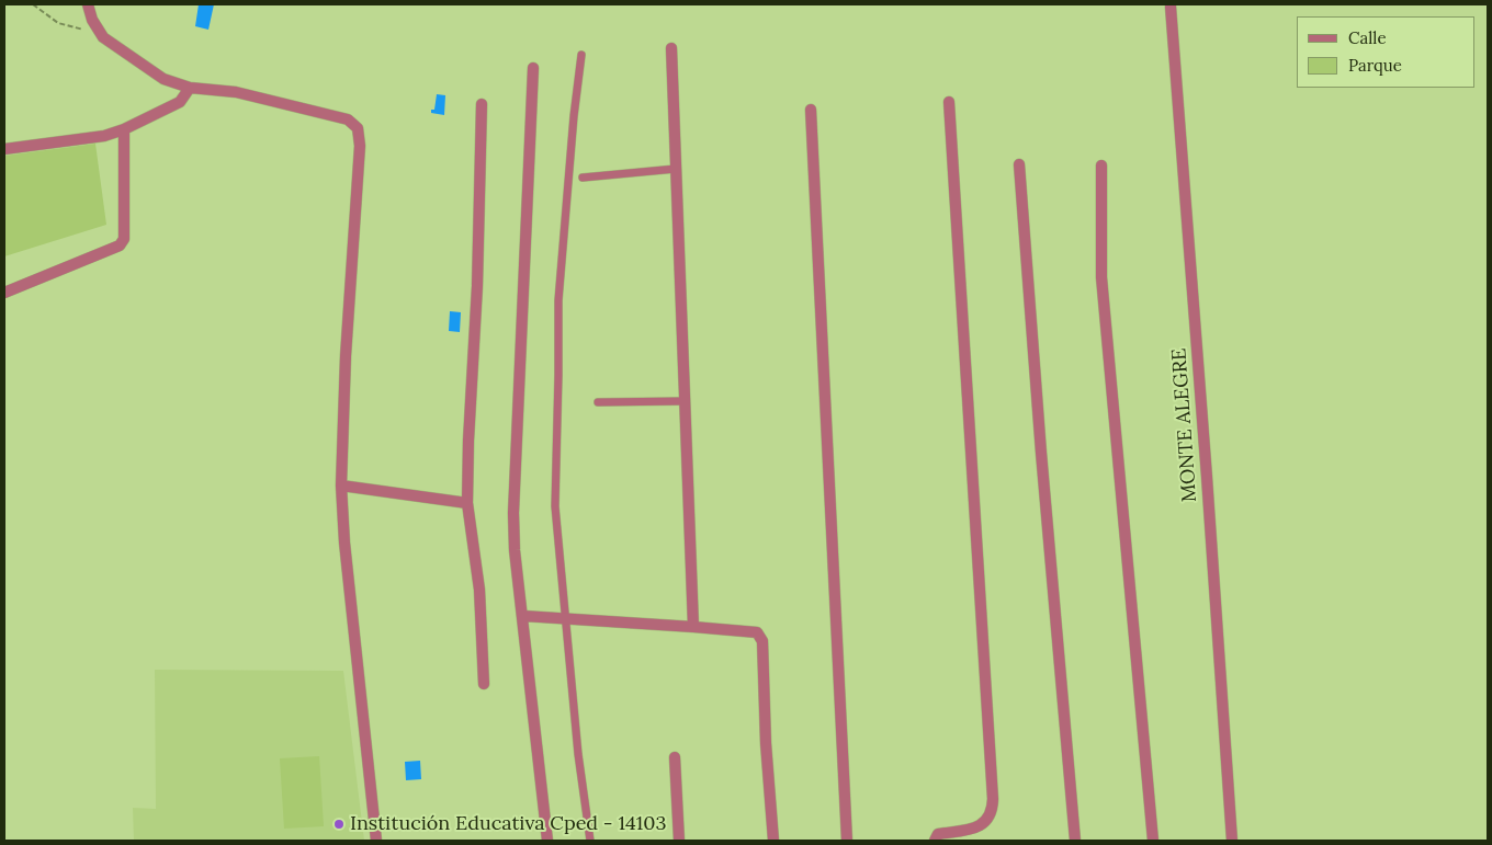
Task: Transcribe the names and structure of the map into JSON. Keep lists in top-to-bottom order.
{
  "streets": {
    "street": ["MONTE ALEGRE"]
  },
  "places": ["Institución Educativa Cped - 14103"],
  "legend": ["Calle", "Parque"]
}
